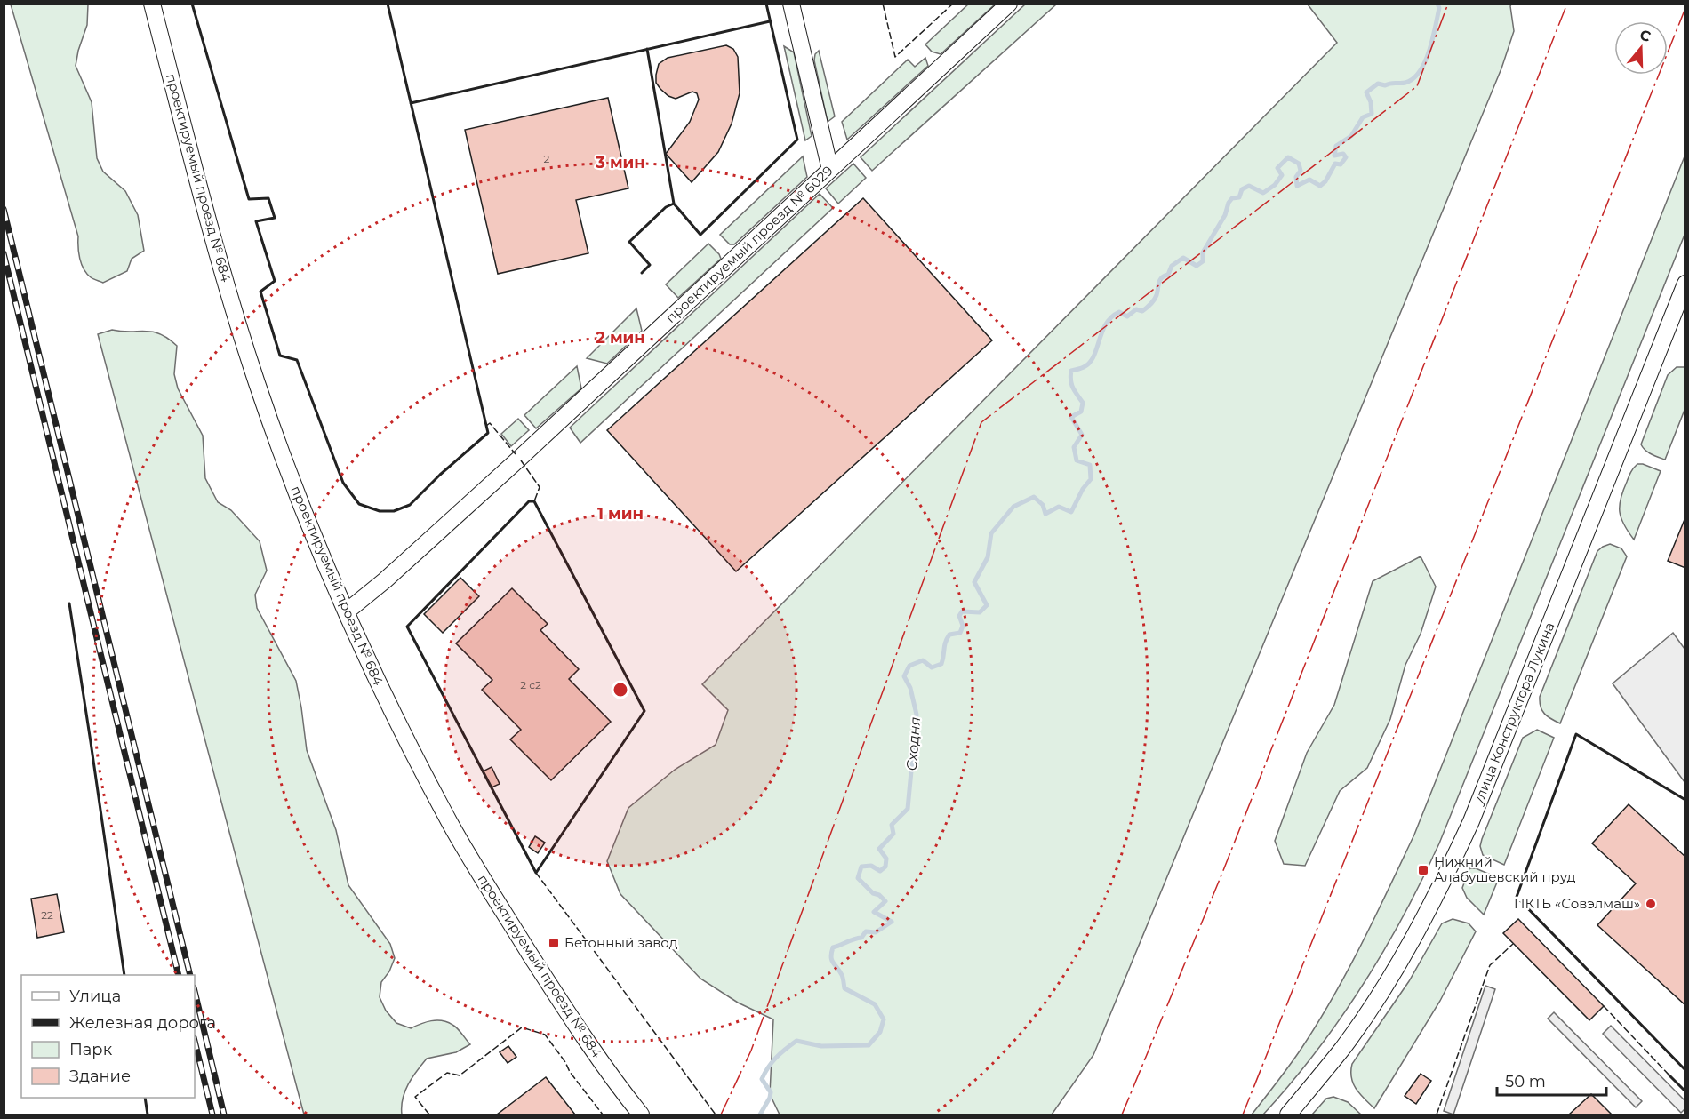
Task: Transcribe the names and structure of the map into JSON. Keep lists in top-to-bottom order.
{
  "streets": {
    "street": ["проектируемый проезд № 684", "проектируемый проезд № 6029", "улица Конструктора Лукина"]
  },
  "crossings": [
    ["проектируемый проезд № 684", "проектируемый проезд № 6029"]
  ],
  "water": ["Сходня"],
  "places": {
    "transit": ["Нижний Алабушевский пруд", "Бетонный завод"],
    "other": ["ПКТБ «Совэлмаш»"]
  },
  "house_numbers": ["2", "2 с2", "22"],
  "legend": [
    "Улица",
    "Железная дорога",
    "Парк",
    "Здание"
  ],
  "scale_bar": "50 m",
  "north": "top",
  "rings": ["3 мин", "2 мин", "1 мин"]
}
